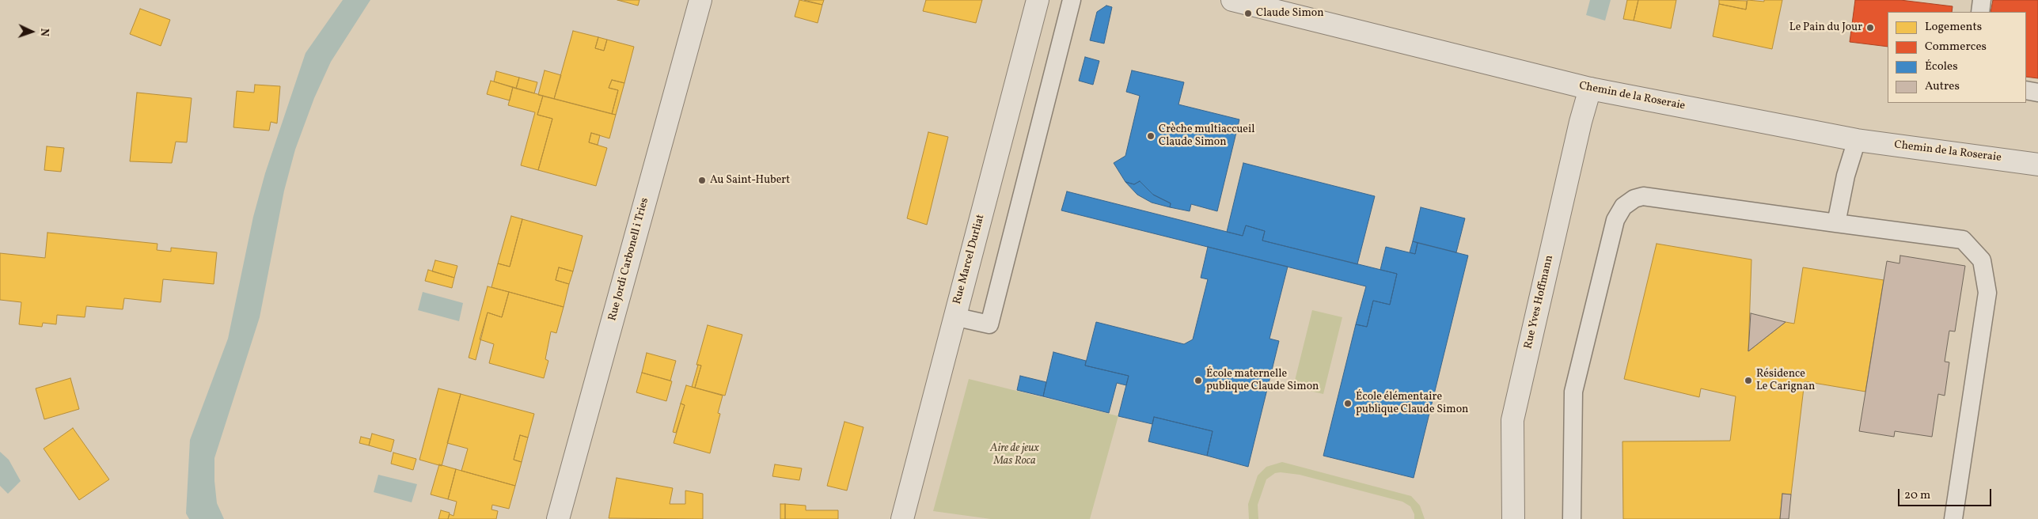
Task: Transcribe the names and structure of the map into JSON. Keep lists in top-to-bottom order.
{
  "streets": {
    "street": [
      "Chemin de la Roseraie",
      "Rue Jordi Carbonell i Tries",
      "Rue Marcel Durliat",
      "Rue Yves Hoffmann"
    ]
  },
  "crossings": [
    ["Chemin de la Roseraie", "Rue Yves Hoffmann"]
  ],
  "parks": ["Aire de jeux Mas Roca"],
  "places": [
    "Claude Simon",
    "Le Pain du Jour",
    "Crèche multiaccueil Claude Simon",
    "Au Saint-Hubert",
    "École maternelle publique Claude Simon",
    "Résidence Le Carignan",
    "École élémentaire publique Claude Simon"
  ],
  "legend": [
    "Logements",
    "Commerces",
    "Écoles",
    "Autres"
  ],
  "scale_bar": "20 m",
  "north": "right"
}
